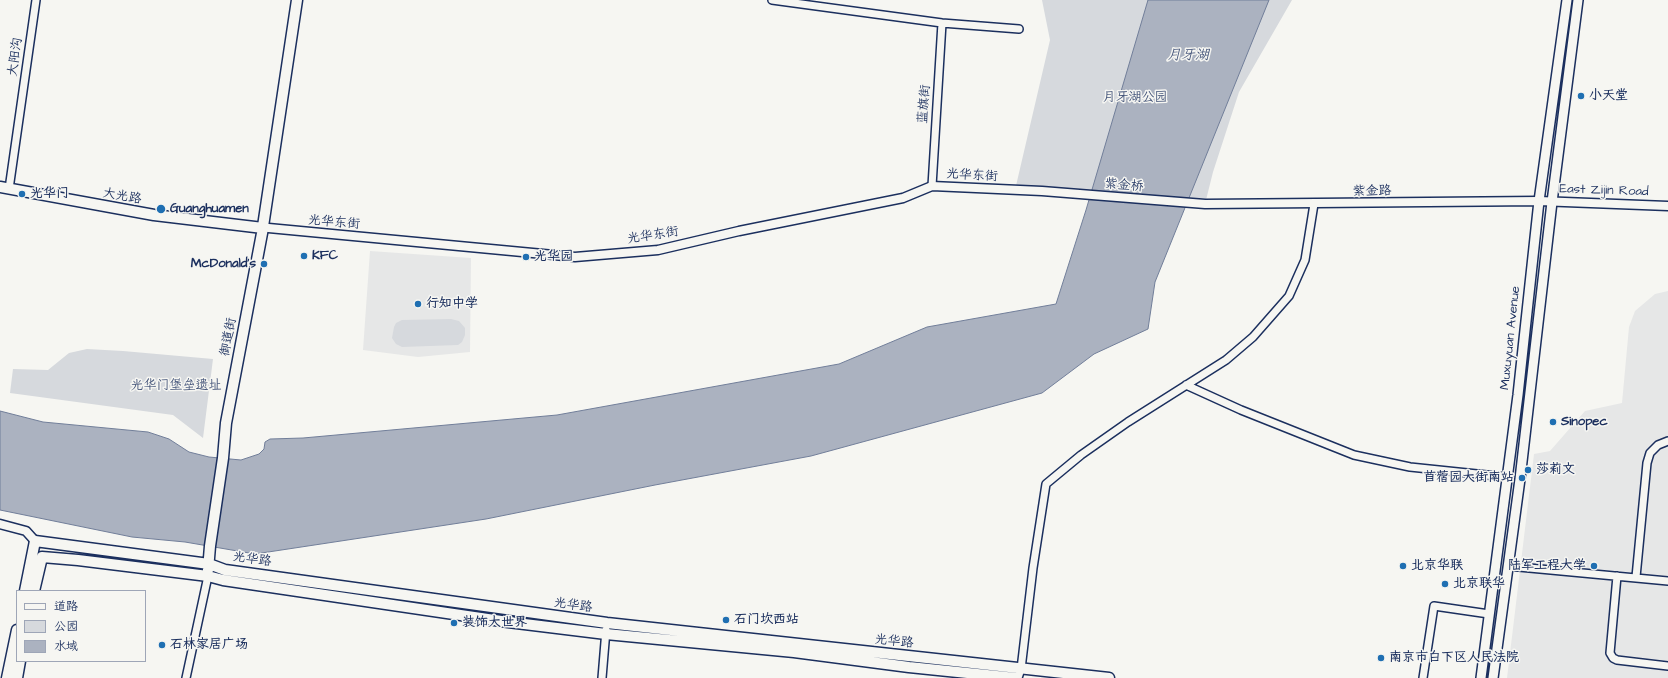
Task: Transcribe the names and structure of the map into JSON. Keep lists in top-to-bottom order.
{
  "streets": {
    "main road": ["Muxuyuan Avenue", "光华路"],
    "street": [
      "大阳沟",
      "蓝旗街",
      "光华东街",
      "紫金桥",
      "East Zijin Road",
      "紫金路",
      "大光路"
    ]
  },
  "crossings": [
    ["大阳沟", "大光路"],
    ["蓝旗街", "光华东街"],
    ["光华东街", "紫金桥"],
    ["紫金桥", "紫金路"],
    ["East Zijin Road", "紫金路"],
    ["East Zijin Road", "Muxuyuan Avenue"],
    ["紫金路", "Muxuyuan Avenue"]
  ],
  "water": ["月牙湖"],
  "parks": ["月牙湖公园", "光华门堡垒遗址"],
  "places": [
    "小天堂",
    "光华门",
    "Guanghuamen",
    "KFC",
    "光华园",
    "McDonald's",
    "行知中学",
    "Sinopec",
    "莎莉文",
    "苜蓿园大街南站",
    "北京华联",
    "陆军工程大学",
    "北京联华",
    "石门坎西站",
    "装饰大世界",
    "石林家居广场",
    "南京市白下区人民法院"
  ],
  "legend": ["道路", "公园", "水域"]
}
